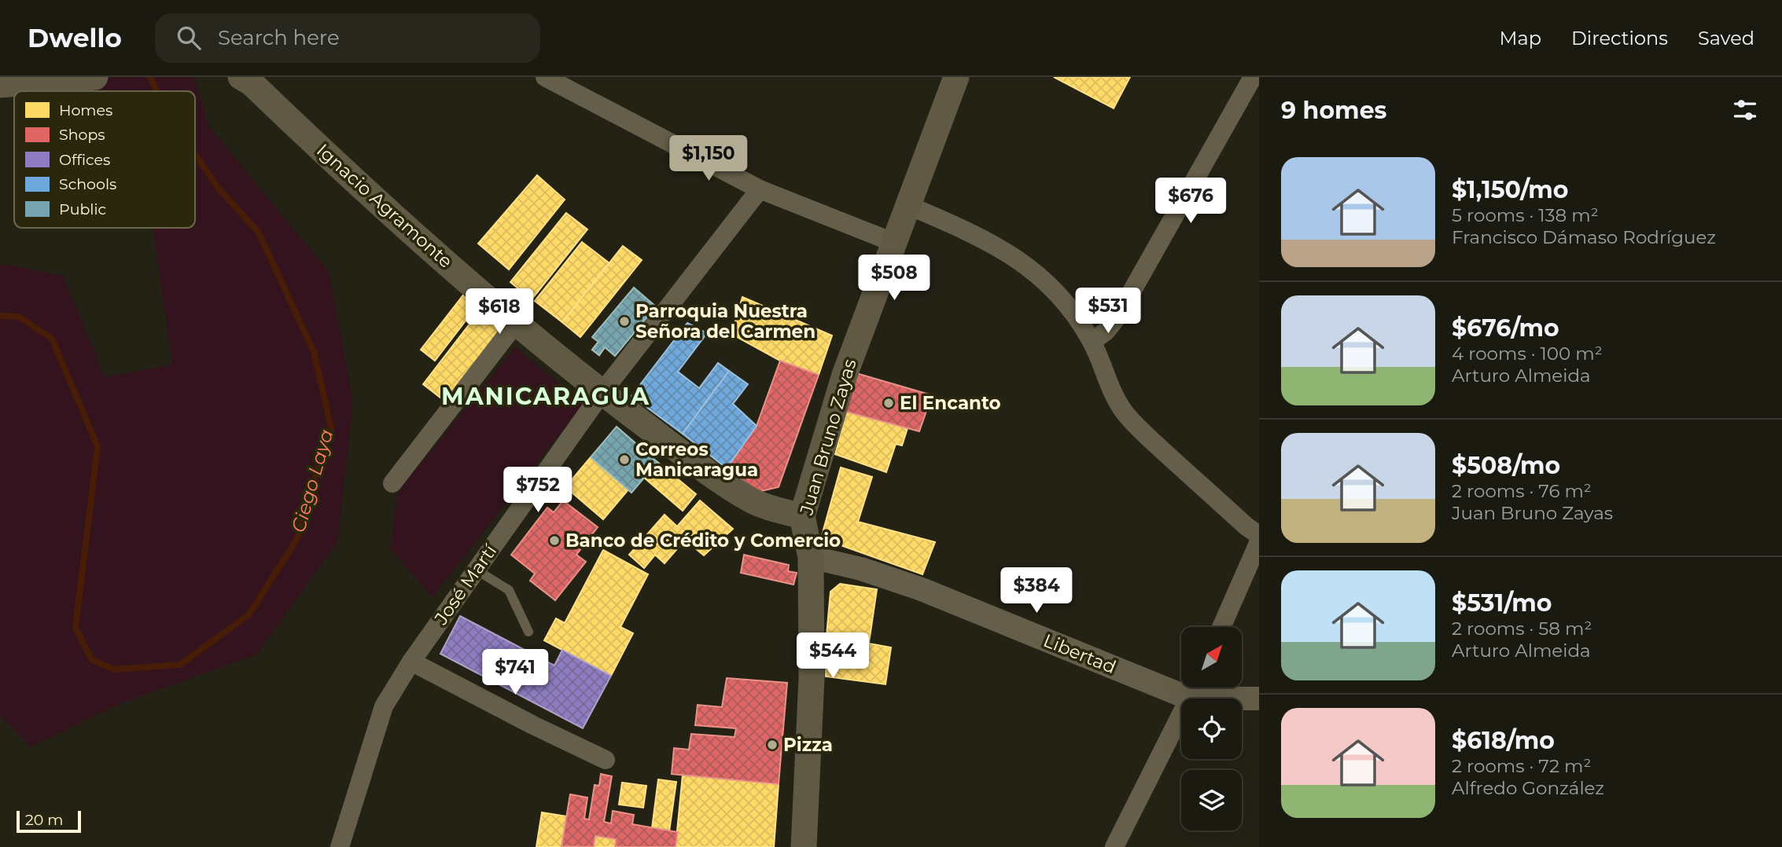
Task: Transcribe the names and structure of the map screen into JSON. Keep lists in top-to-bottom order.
{
  "streets": {
    "main road": ["Ignacio Agramonte", "Juan Bruno Zayas"],
    "street": ["José Martí", "Libertad"]
  },
  "crossings": [
    ["Ignacio Agramonte", "Juan Bruno Zayas"],
    ["Ignacio Agramonte", "José Martí"],
    ["Juan Bruno Zayas", "Libertad"]
  ],
  "districts": ["MANICARAGUA"],
  "water": ["Ciego Laya"],
  "places": [
    "Parroquia Nuestra Señora del Carmen",
    "El Encanto",
    "Correos Manicaragua",
    "Banco de Crédito y Comercio",
    "Pizza"
  ],
  "legend": [
    "Homes",
    "Shops",
    "Offices",
    "Schools",
    "Public"
  ],
  "scale_bar": "20 m",
  "north": "top right",
  "page": {
    "header": "Dwello",
    "search": "Search here",
    "nav": ["Map", "Directions", "Saved"],
    "heading": "9 homes",
    "price": [
      "$1,150",
      "$676",
      "$508",
      "$531",
      "$618",
      "$752",
      "$384",
      "$544",
      "$741"
    ],
    "list": [
      {
        "name": "$1,150/mo",
        "note": "5 rooms · 138 m² · Francisco Dámaso Rodríguez"
      },
      {
        "name": "$676/mo",
        "note": "4 rooms · 100 m² · Arturo Almeida"
      },
      {
        "name": "$508/mo",
        "note": "2 rooms · 76 m² · Juan Bruno Zayas"
      },
      {
        "name": "$531/mo",
        "note": "2 rooms · 58 m² · Arturo Almeida"
      },
      {
        "name": "$618/mo",
        "note": "2 rooms · 72 m² · Alfredo González"
      }
    ],
    "scale": "20 m"
  }
}
